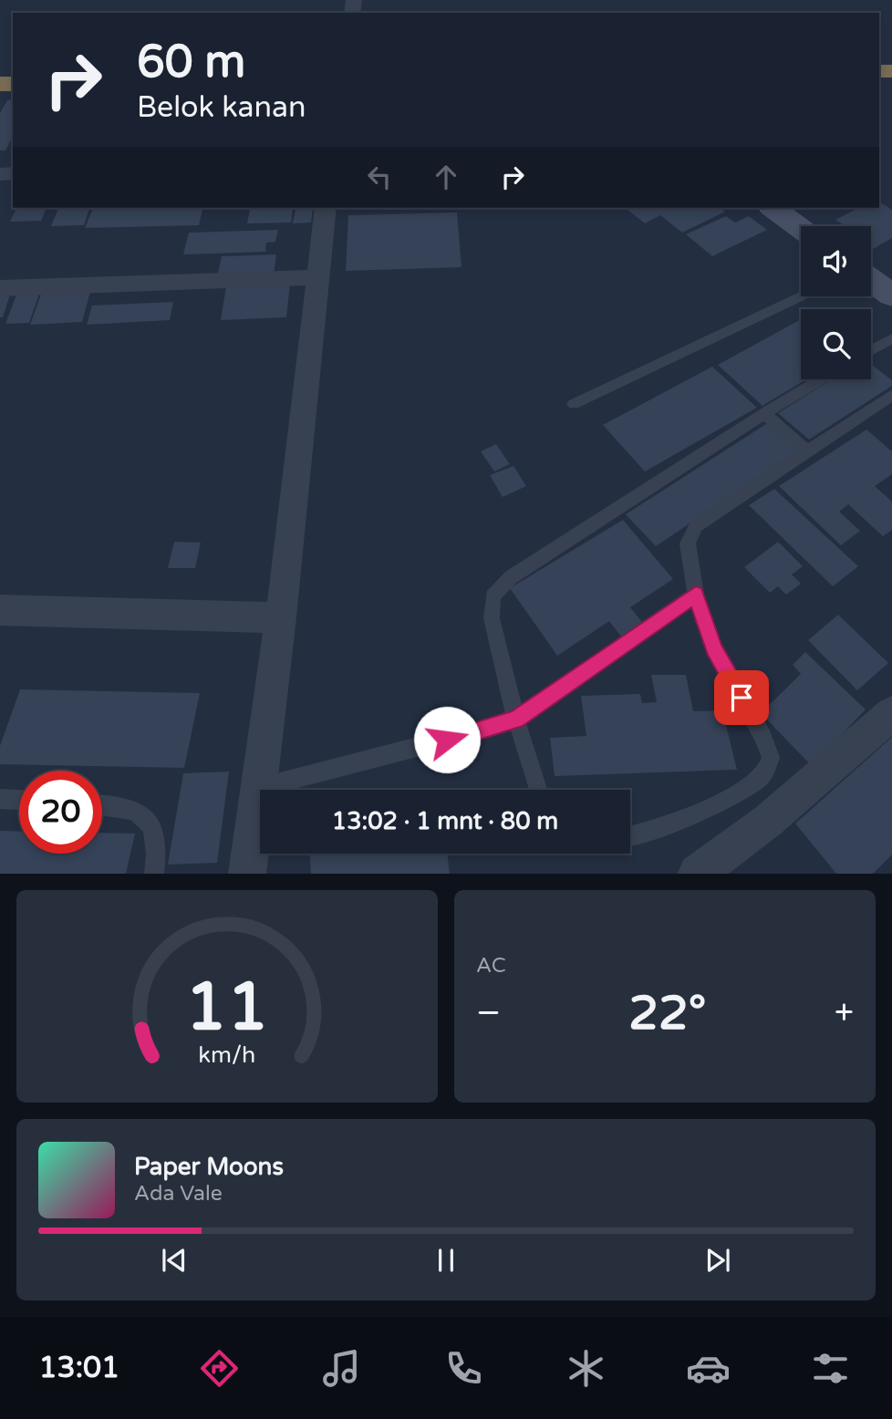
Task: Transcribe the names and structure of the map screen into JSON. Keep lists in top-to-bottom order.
{
  "page": {
    "turn": ["60 m", "Belok kanan"],
    "limit": "20",
    "trip": "13:02 · 1 mnt · 80 m",
    "tile": "AC",
    "heat": ["−", "22°", "+"],
    "song": ["Paper Moons", "Ada Vale"],
    "tabs": "13:01",
    "gauge": ["11", "km/h"]
  }
}
